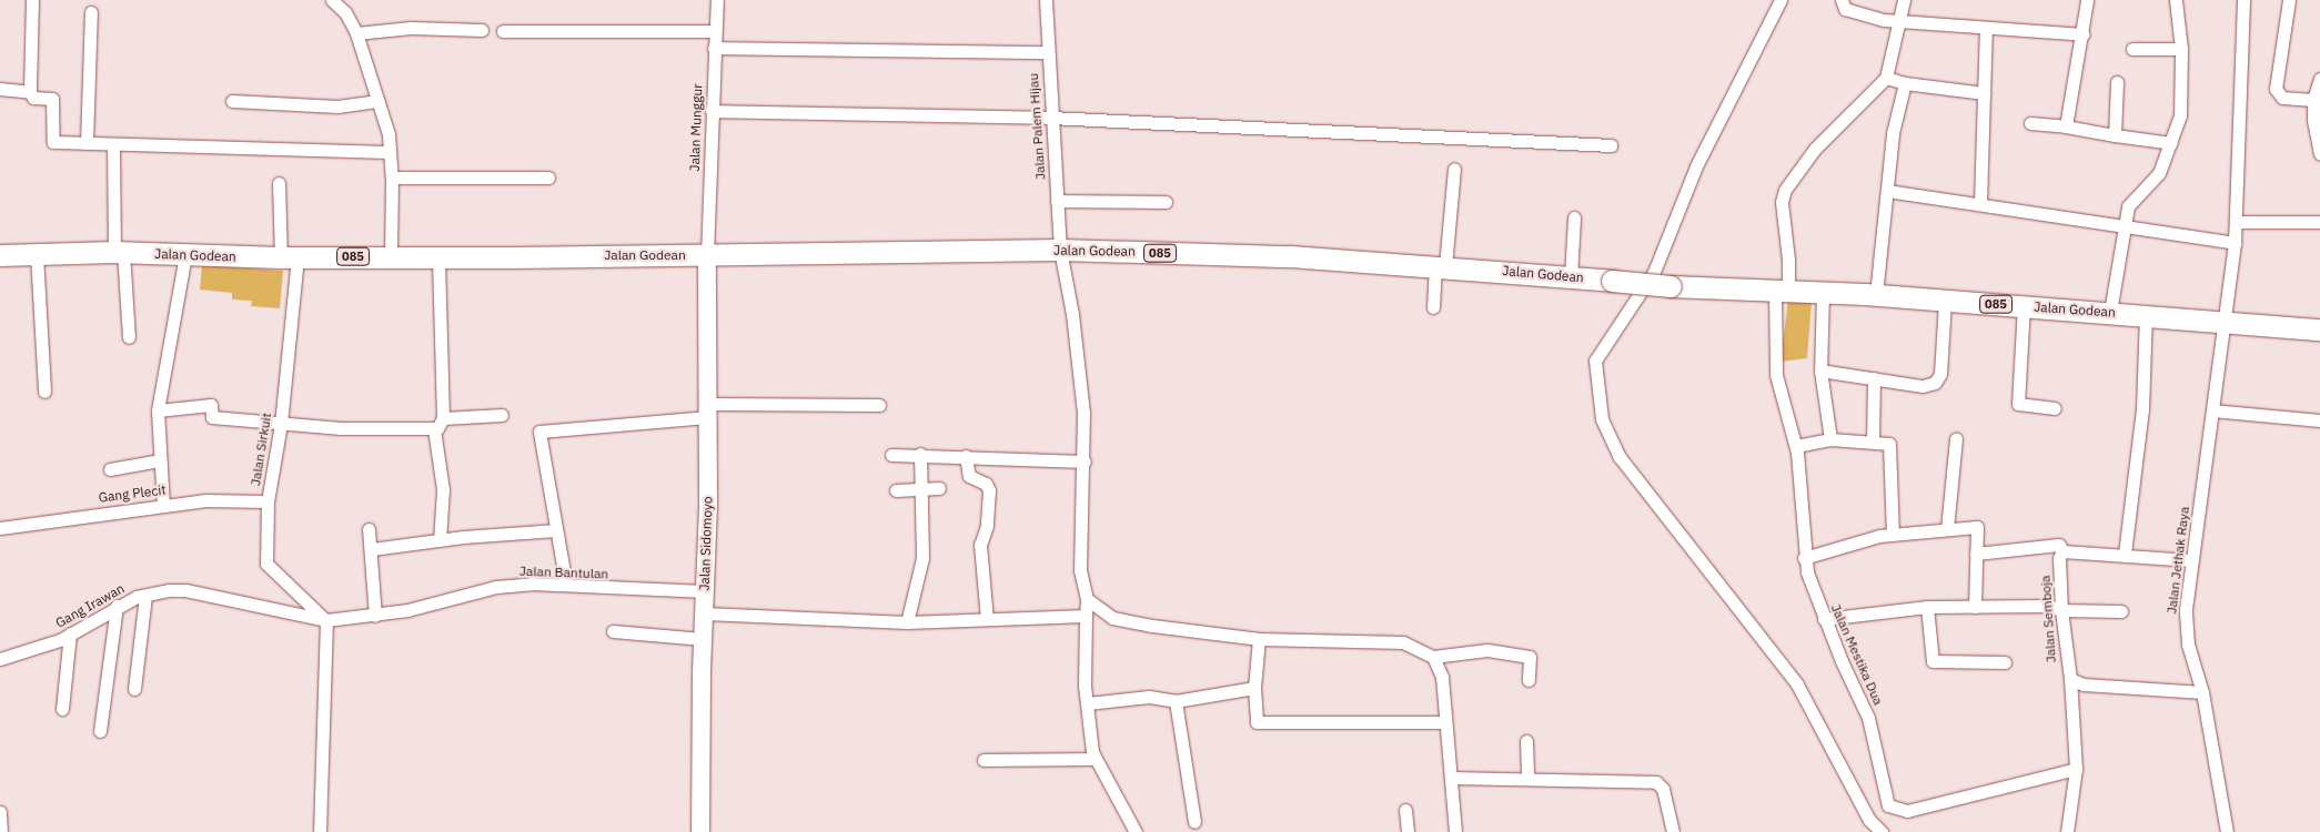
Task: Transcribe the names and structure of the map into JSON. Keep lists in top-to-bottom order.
{
  "streets": {
    "main road": ["Jalan Godean", "085", "Jalan Sidomoyo"],
    "street": [
      "Jalan Palem Hijau",
      "Jalan Munggur",
      "Jalan Sirkuit",
      "Gang Plecit",
      "Jalan Jethak Raya",
      "Jalan Bantulan",
      "Gang Irawan",
      "Jalan Semboja",
      "Jalan Mestika Dua"
    ]
  },
  "crossings": [
    ["Jalan Palem Hijau", "Jalan Godean"],
    ["Jalan Munggur", "Jalan Godean"],
    ["Jalan Munggur", "Jalan Sidomoyo"],
    ["Jalan Godean", "Jalan Sirkuit"],
    ["Jalan Godean", "Jalan Sidomoyo"],
    ["Jalan Godean", "Jalan Jethak Raya"],
    ["Jalan Godean", "Jalan Mestika Dua"],
    ["Jalan Sirkuit", "Gang Plecit"],
    ["Jalan Sirkuit", "Jalan Bantulan"],
    ["Jalan Sirkuit", "Gang Irawan"],
    ["Jalan Sidomoyo", "Jalan Bantulan"],
    ["Jalan Jethak Raya", "Jalan Semboja"],
    ["Jalan Bantulan", "Gang Irawan"]
  ]
}
